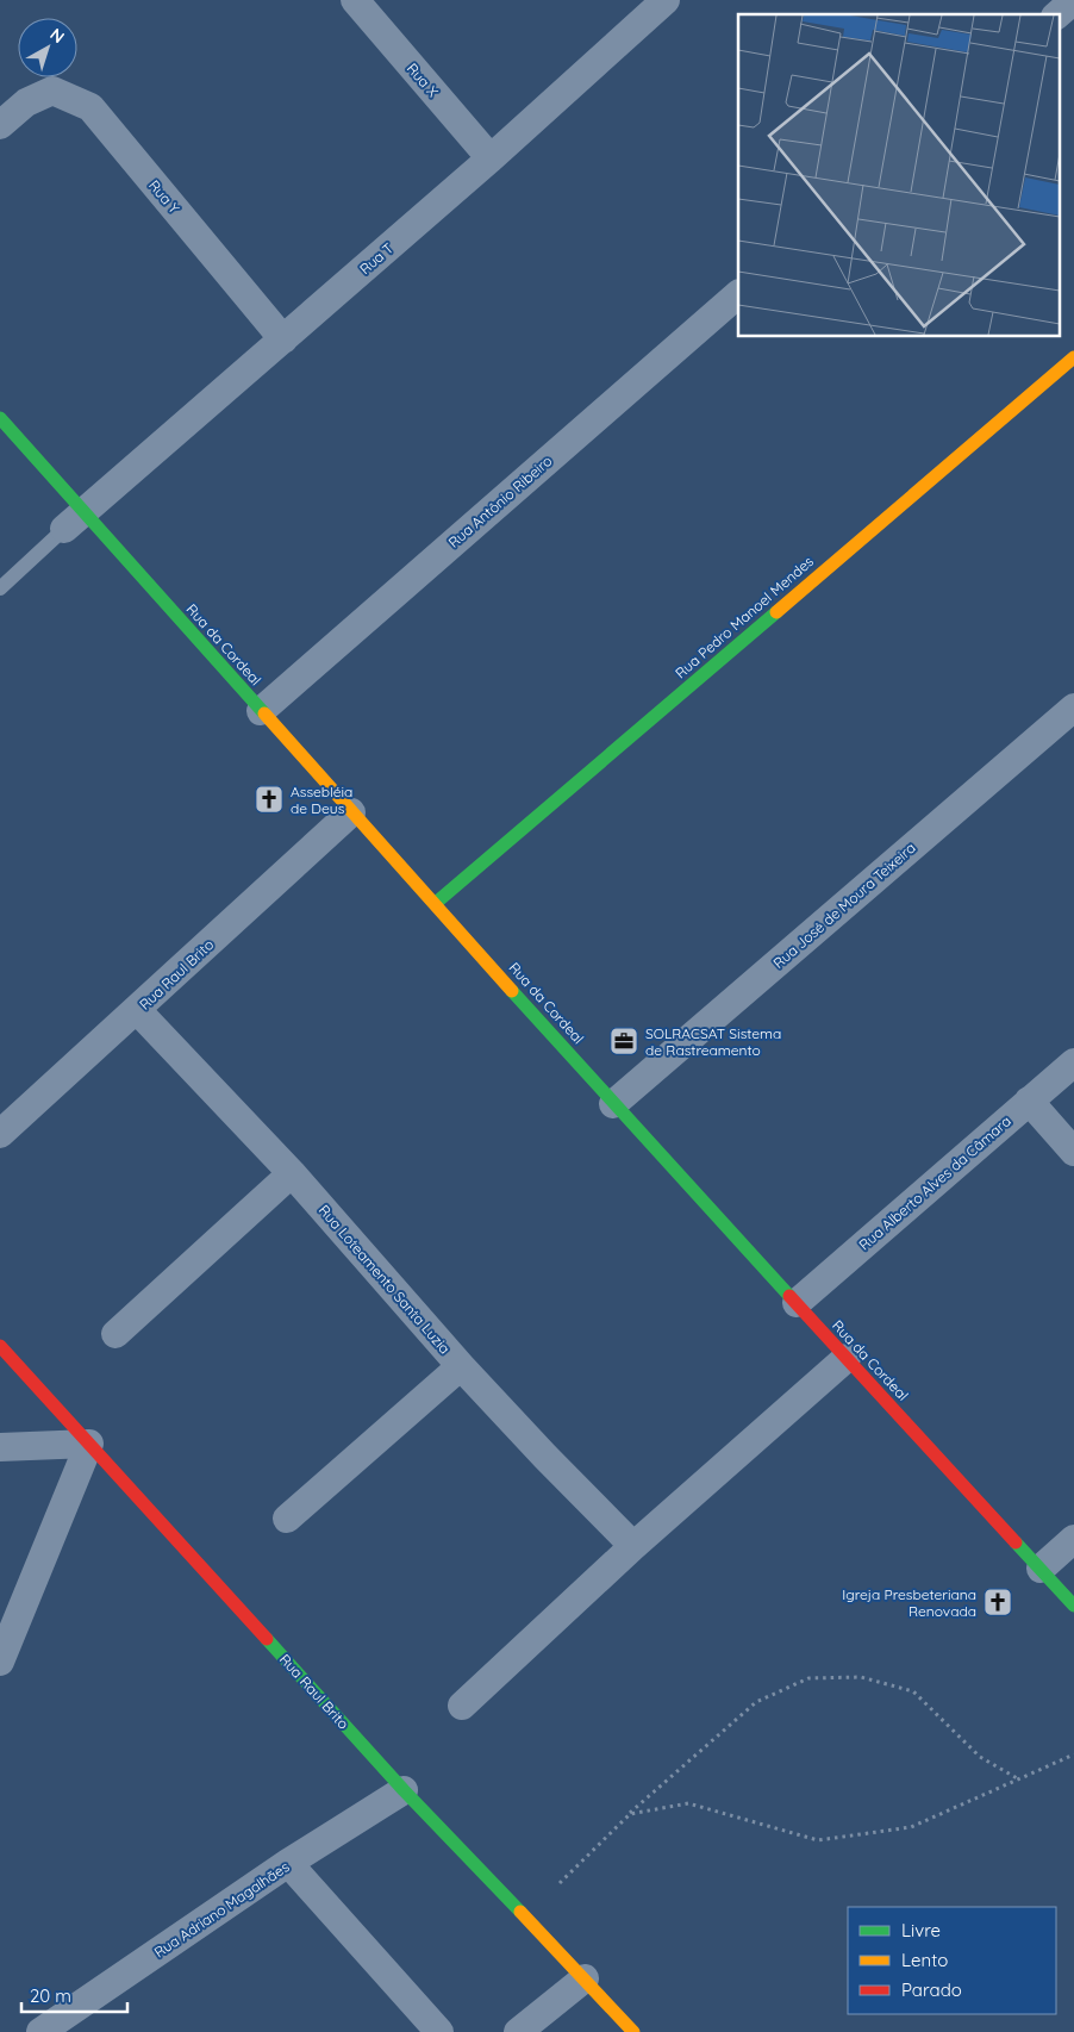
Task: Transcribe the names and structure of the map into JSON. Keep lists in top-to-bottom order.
{
  "streets": {
    "street": [
      "Rua X",
      "Rua Y",
      "Rua T",
      "Rua Antônio Ribeiro",
      "Rua Pedro Manoel Mendes",
      "Rua da Cordeal",
      "Rua José de Moura Teixeira",
      "Rua Raul Brito",
      "Rua Alberto Alves da Câmara",
      "Rua Loteamento Santa Luzia",
      "Rua Adriano Magalhães"
    ]
  },
  "crossings": [
    ["Rua X", "Rua T"],
    ["Rua Y", "Rua T"],
    ["Rua T", "Rua da Cordeal"],
    ["Rua Antônio Ribeiro", "Rua da Cordeal"],
    ["Rua Pedro Manoel Mendes", "Rua da Cordeal"],
    ["Rua da Cordeal", "Rua José de Moura Teixeira"],
    ["Rua da Cordeal", "Rua Raul Brito"],
    ["Rua da Cordeal", "Rua Alberto Alves da Câmara"],
    ["Rua Raul Brito", "Rua Loteamento Santa Luzia"],
    ["Rua Raul Brito", "Rua Adriano Magalhães"]
  ],
  "places": {
    "church": ["Assebléia de Deus", "Igreja Presbeteriana Renovada"],
    "office": ["SOLRACSAT Sistema de Rastreamento"]
  },
  "legend": ["Livre", "Lento", "Parado"],
  "scale_bar": "20 m",
  "north": "top right"
}
